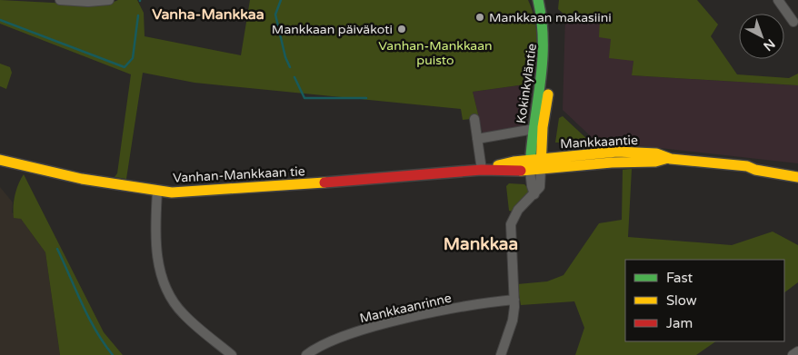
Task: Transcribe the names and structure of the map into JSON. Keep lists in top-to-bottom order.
{
  "streets": {
    "main road": ["Kokinkyläntie", "Mankkaantie", "Vanhan-Mankkaan tie"],
    "street": ["Mankkaanrinne"]
  },
  "crossings": [
    ["Kokinkyläntie", "Mankkaantie"],
    ["Kokinkyläntie", "Vanhan-Mankkaan tie"],
    ["Mankkaantie", "Vanhan-Mankkaan tie"]
  ],
  "districts": ["Vanha-Mankkaa", "Mankkaa"],
  "parks": ["Vanhan-Mankkaan puisto"],
  "places": ["Mankkaan makasiini", "Mankkaan päiväkoti"],
  "legend": ["Fast", "Slow", "Jam"],
  "north": "bottom right"
}
